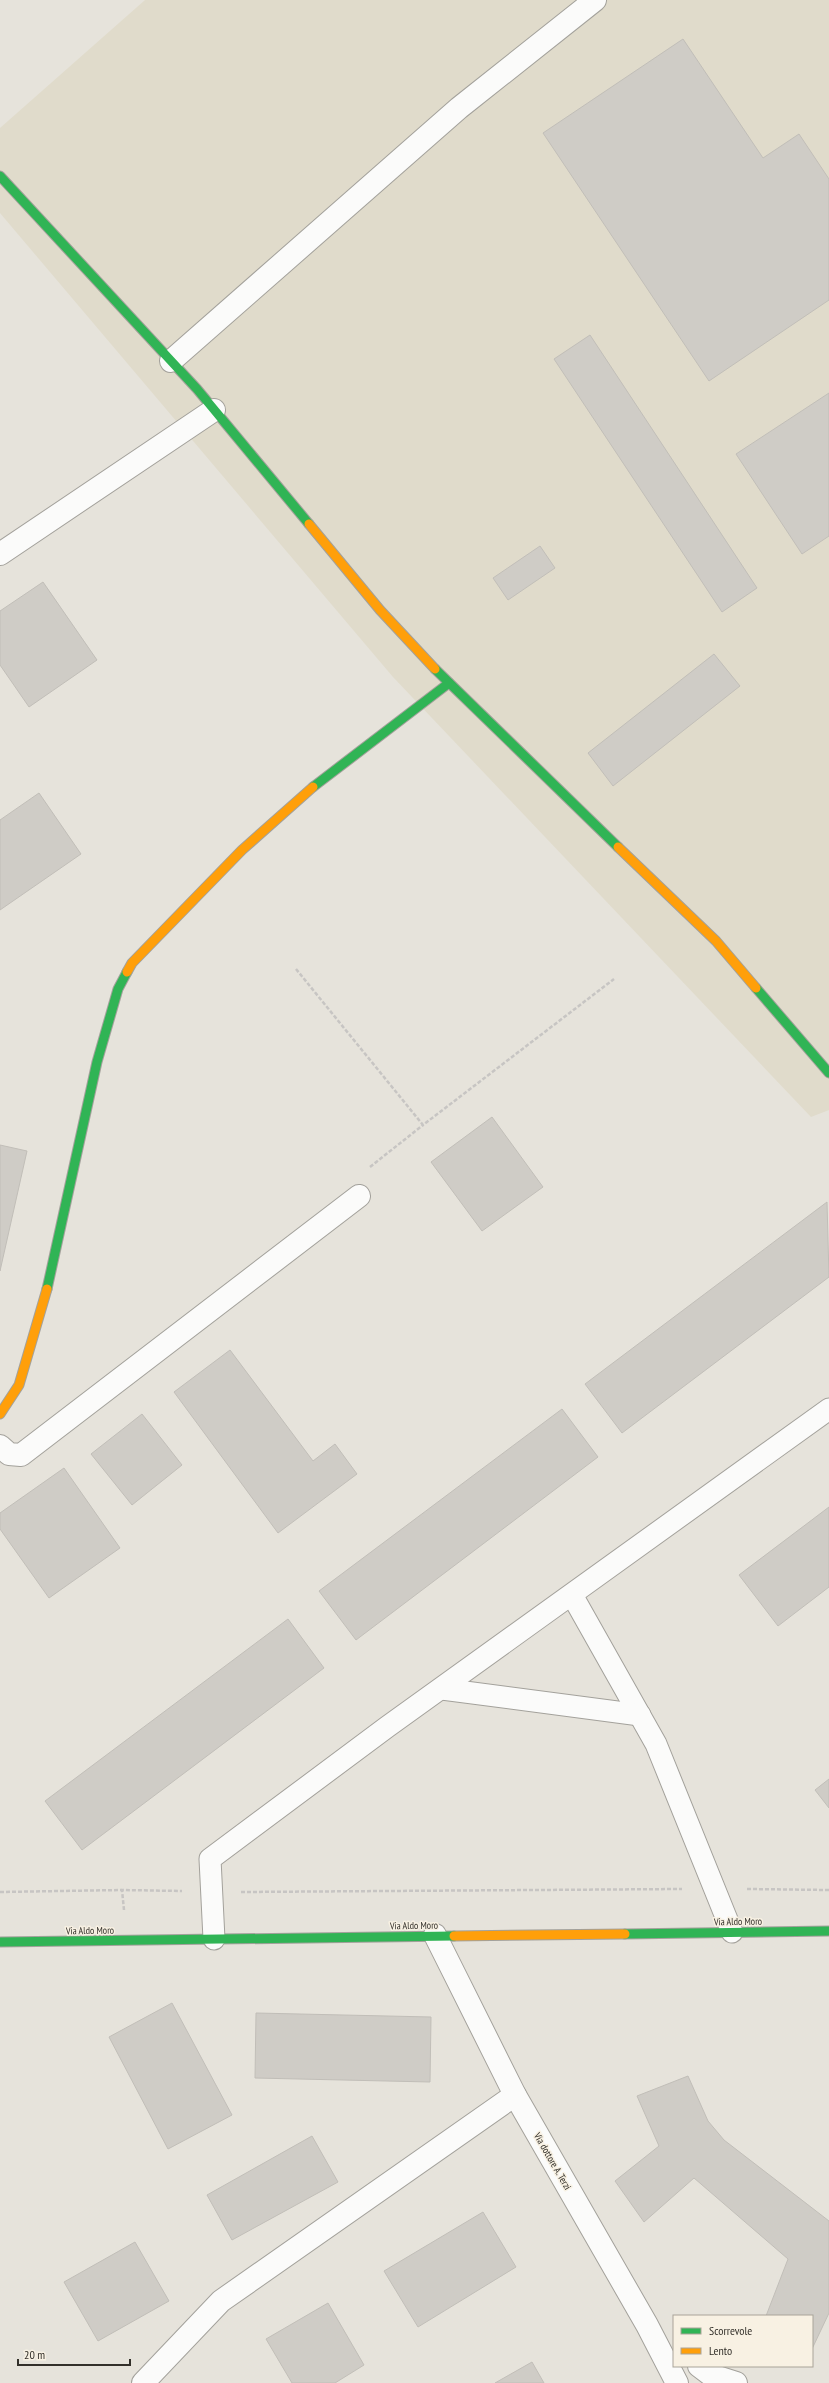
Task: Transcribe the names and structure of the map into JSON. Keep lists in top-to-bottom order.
{
  "streets": {
    "street": ["Via Aldo Moro", "Via dottore A. Terzi"]
  },
  "crossings": [
    ["Via Aldo Moro", "Via dottore A. Terzi"]
  ],
  "legend": ["Scorrevole", "Lento"],
  "scale_bar": "20 m"
}
